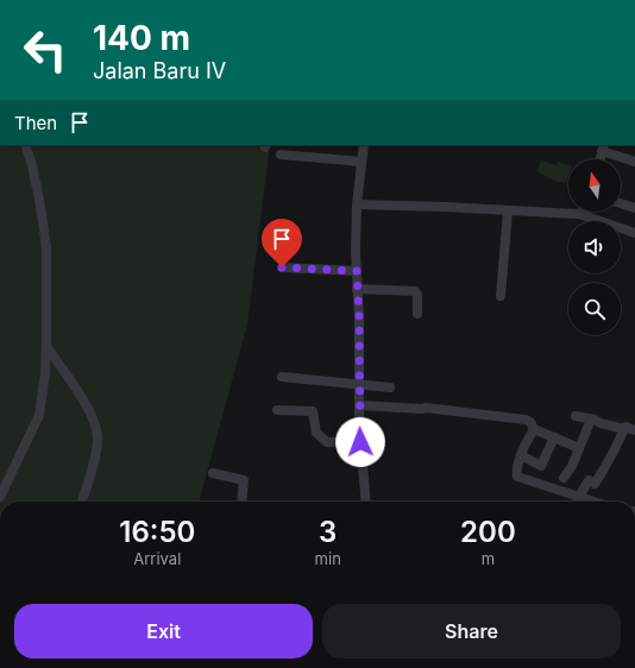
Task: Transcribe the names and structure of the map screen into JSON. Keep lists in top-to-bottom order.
{
  "north": "top",
  "page": {
    "turn": ["140 m", "Jalan Baru IV"],
    "then": "Then",
    "eta": [
      "16:50",
      "Arrival",
      "3",
      "min",
      "200",
      "m"
    ],
    "buttons": ["Exit", "Share"]
  }
}
